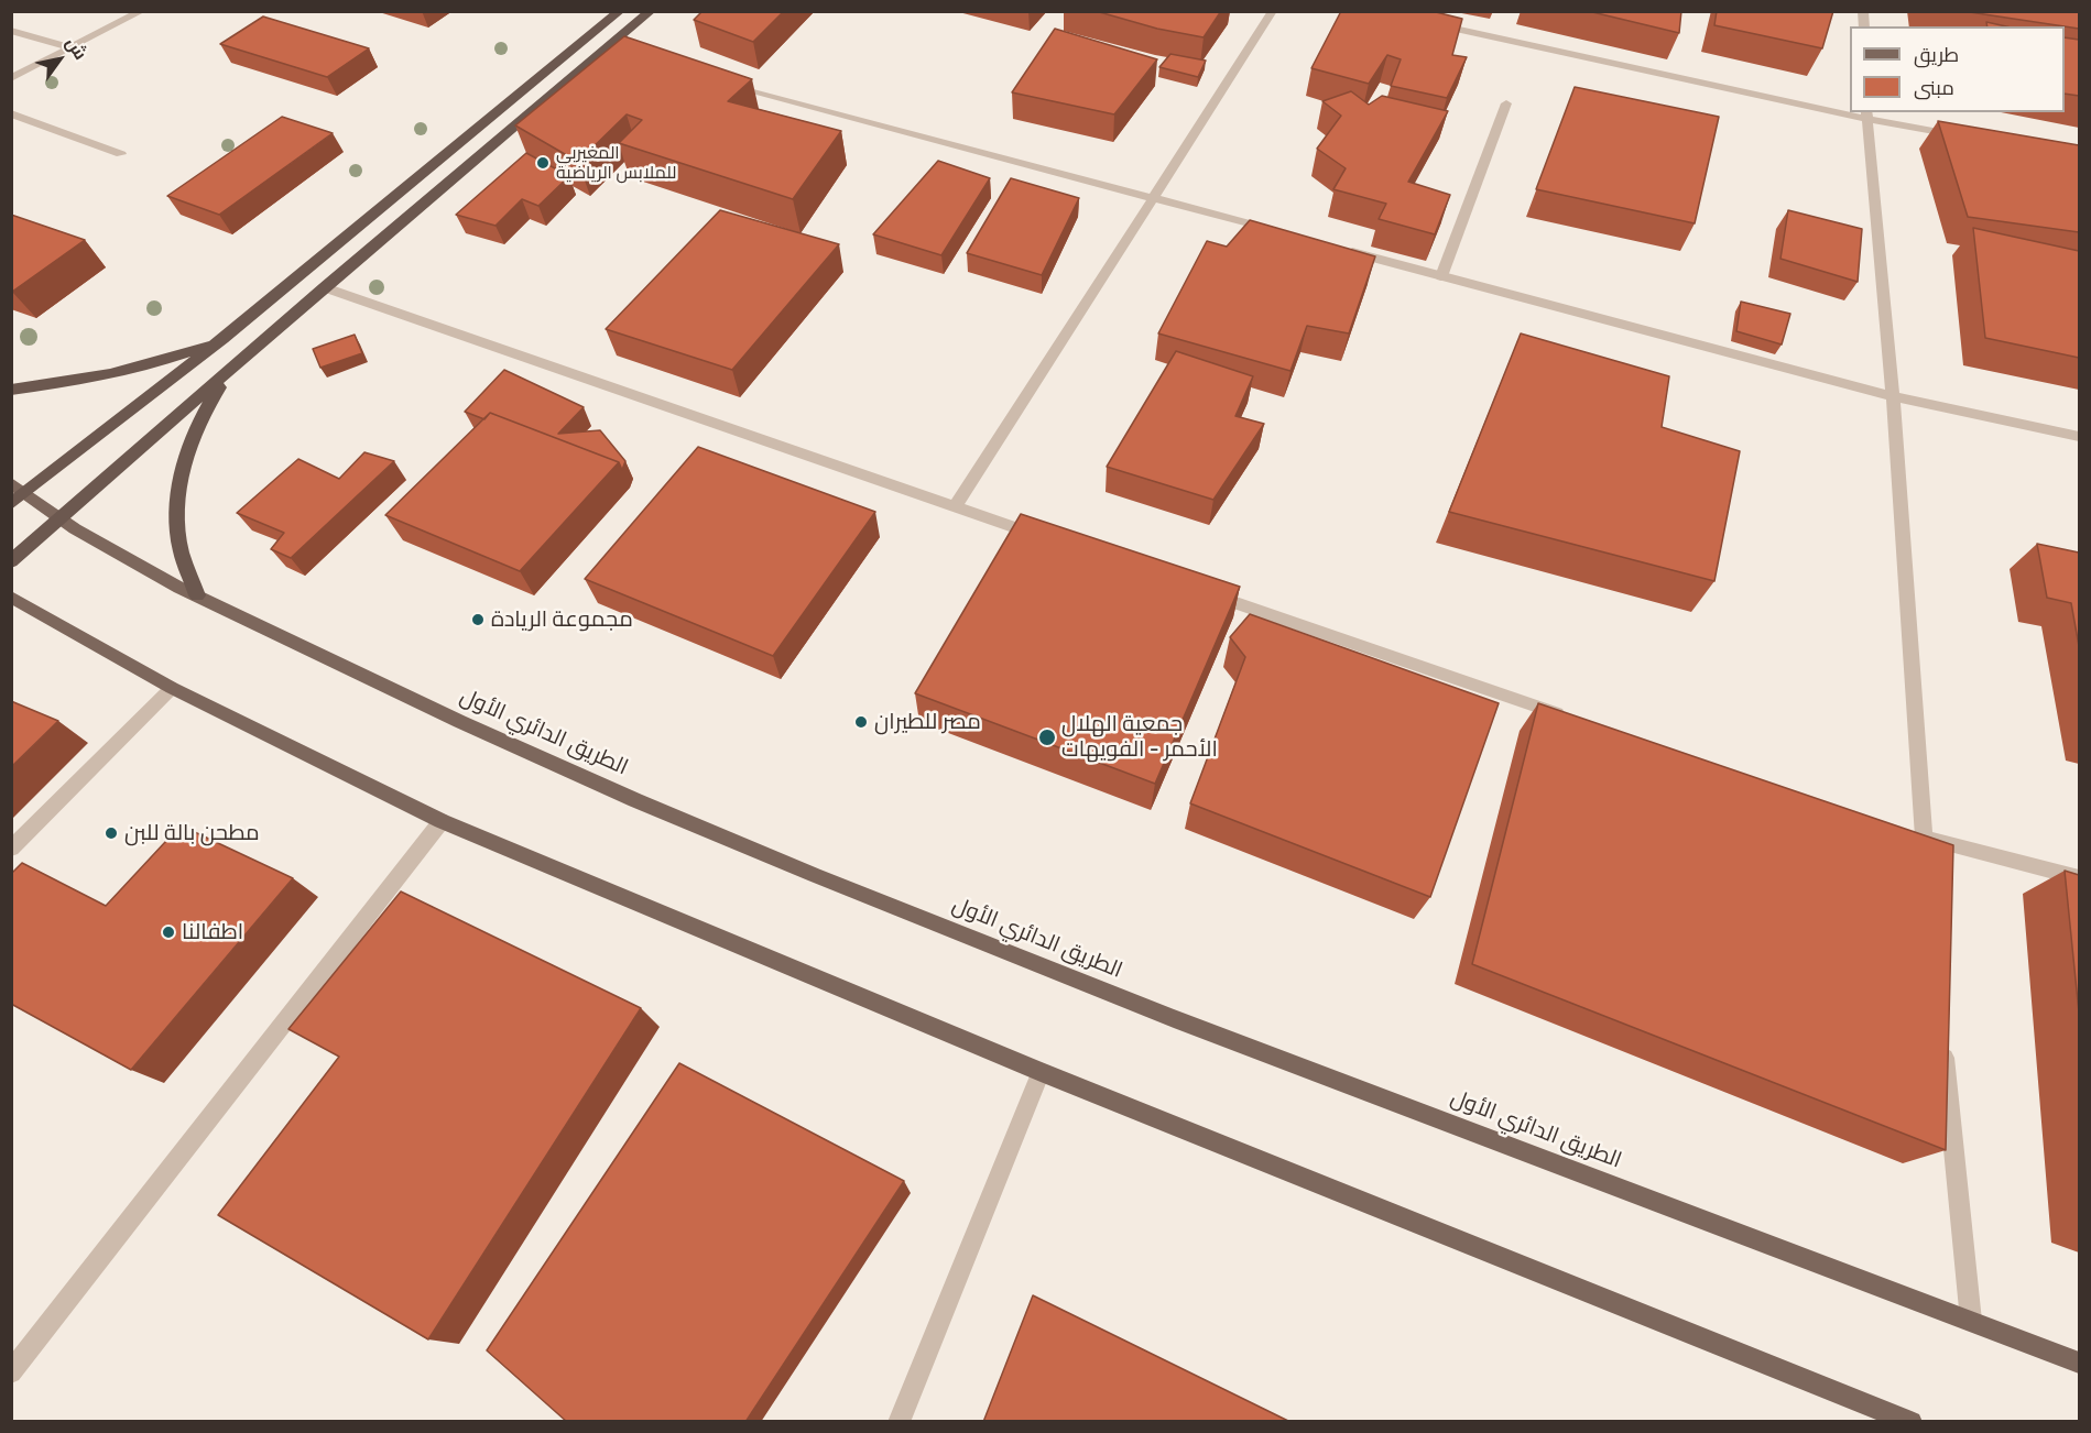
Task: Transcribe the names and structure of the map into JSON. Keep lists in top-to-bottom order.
{
  "streets": {
    "main road": ["الطريق الدائري الأول"]
  },
  "places": [
    "المغيربي للملابس الرياضية",
    "مجموعة الريادة",
    "مصر للطيران",
    "جمعية الهلال الأحمر - الفويهات",
    "مطحن بالة للبن",
    "اطفالنا"
  ],
  "legend": ["طريق", "مبنى"],
  "north": "top right"
}
